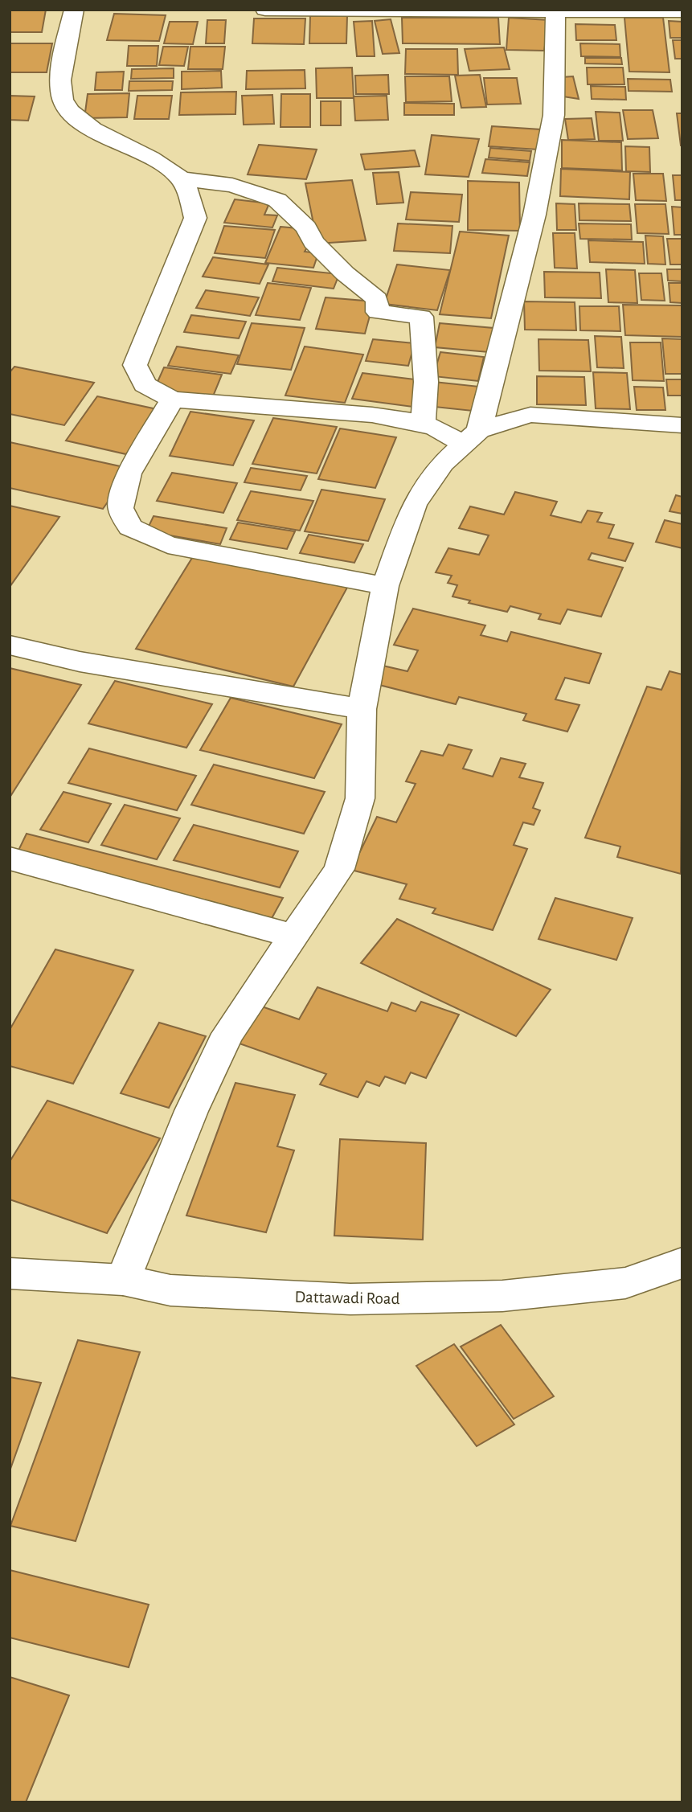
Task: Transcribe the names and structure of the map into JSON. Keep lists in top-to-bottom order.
{
  "streets": {
    "street": ["Dattawadi Road"]
  }
}
